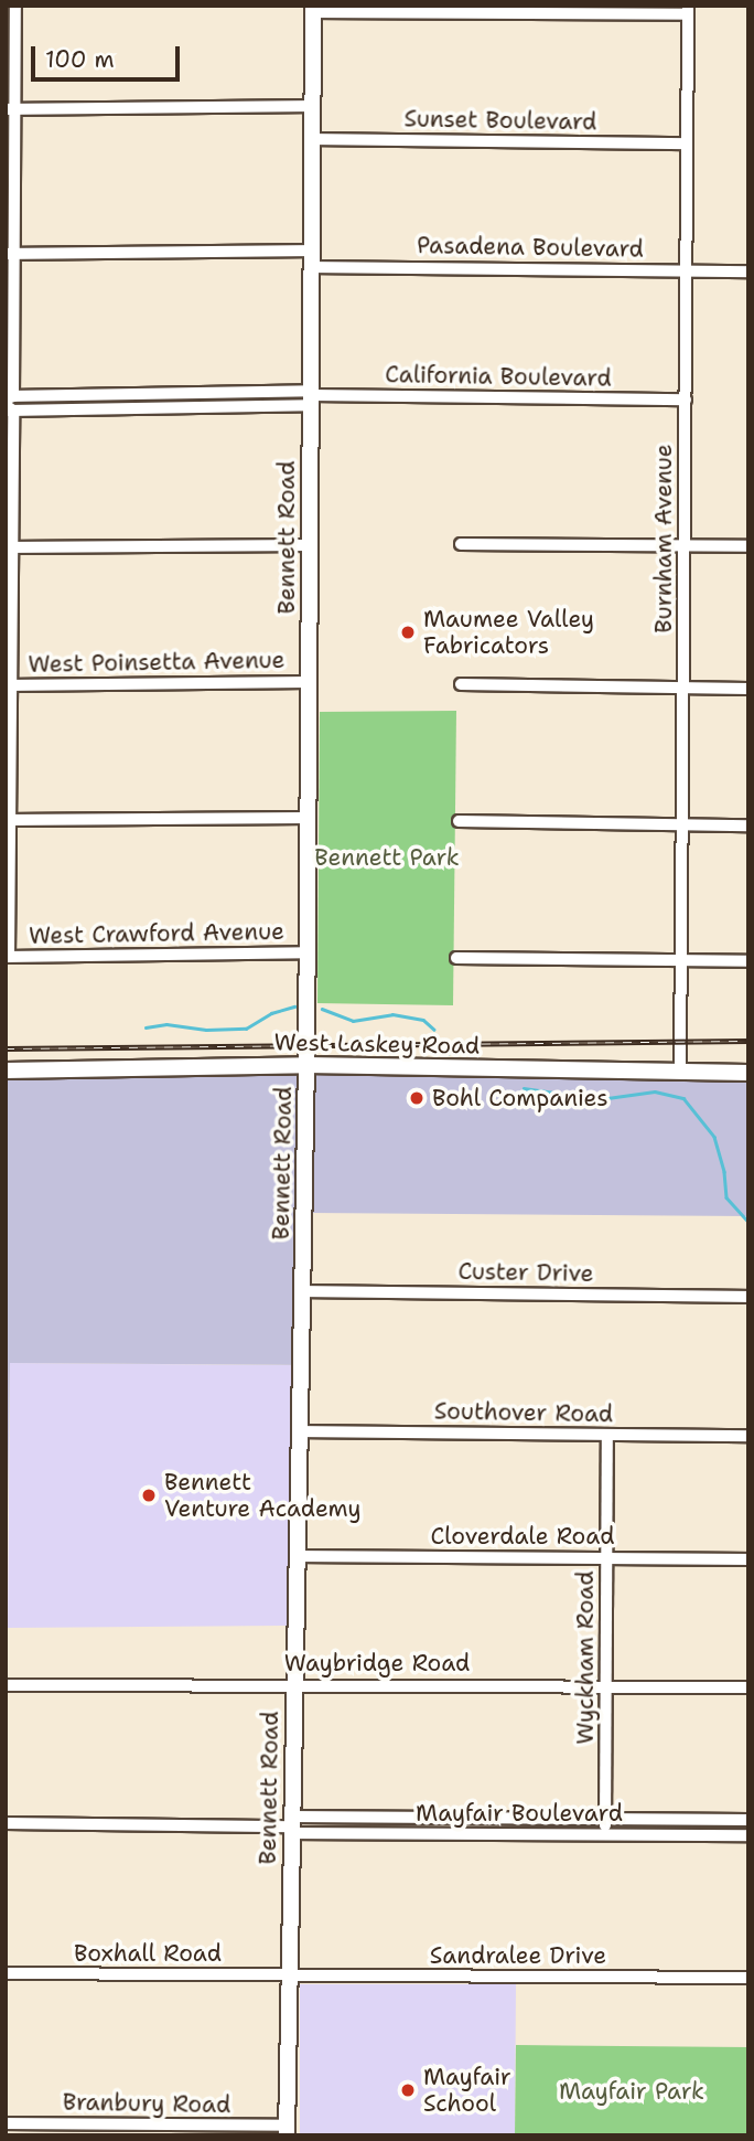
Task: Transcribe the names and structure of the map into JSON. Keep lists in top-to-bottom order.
{
  "streets": {
    "street": [
      "Sunset Boulevard",
      "Pasadena Boulevard",
      "California Boulevard",
      "Bennett Road",
      "Burnham Avenue",
      "West Poinsetta Avenue",
      "West Crawford Avenue",
      "West Laskey Road",
      "Custer Drive",
      "Southover Road",
      "Cloverdale Road",
      "Wyckham Road",
      "Waybridge Road",
      "Mayfair Boulevard",
      "Boxhall Road",
      "Sandralee Drive",
      "Branbury Road"
    ]
  },
  "crossings": [
    ["Sunset Boulevard", "Bennett Road"],
    ["Sunset Boulevard", "Burnham Avenue"],
    ["Pasadena Boulevard", "Bennett Road"],
    ["Pasadena Boulevard", "Burnham Avenue"],
    ["California Boulevard", "Bennett Road"],
    ["California Boulevard", "Burnham Avenue"],
    ["Bennett Road", "West Poinsetta Avenue"],
    ["Bennett Road", "West Crawford Avenue"],
    ["Bennett Road", "West Laskey Road"],
    ["Bennett Road", "Custer Drive"],
    ["Bennett Road", "Southover Road"],
    ["Bennett Road", "Cloverdale Road"],
    ["Bennett Road", "Waybridge Road"],
    ["Bennett Road", "Mayfair Boulevard"],
    ["Bennett Road", "Boxhall Road"],
    ["Bennett Road", "Sandralee Drive"],
    ["Bennett Road", "Branbury Road"],
    ["Burnham Avenue", "West Laskey Road"],
    ["Southover Road", "Wyckham Road"],
    ["Cloverdale Road", "Wyckham Road"],
    ["Wyckham Road", "Waybridge Road"],
    ["Wyckham Road", "Mayfair Boulevard"],
    ["Boxhall Road", "Sandralee Drive"]
  ],
  "parks": ["Bennett Park", "Mayfair Park"],
  "places": [
    "Maumee Valley Fabricators",
    "Bohl Companies",
    "Bennett Venture Academy",
    "Mayfair School"
  ],
  "scale_bar": "100 m"
}
